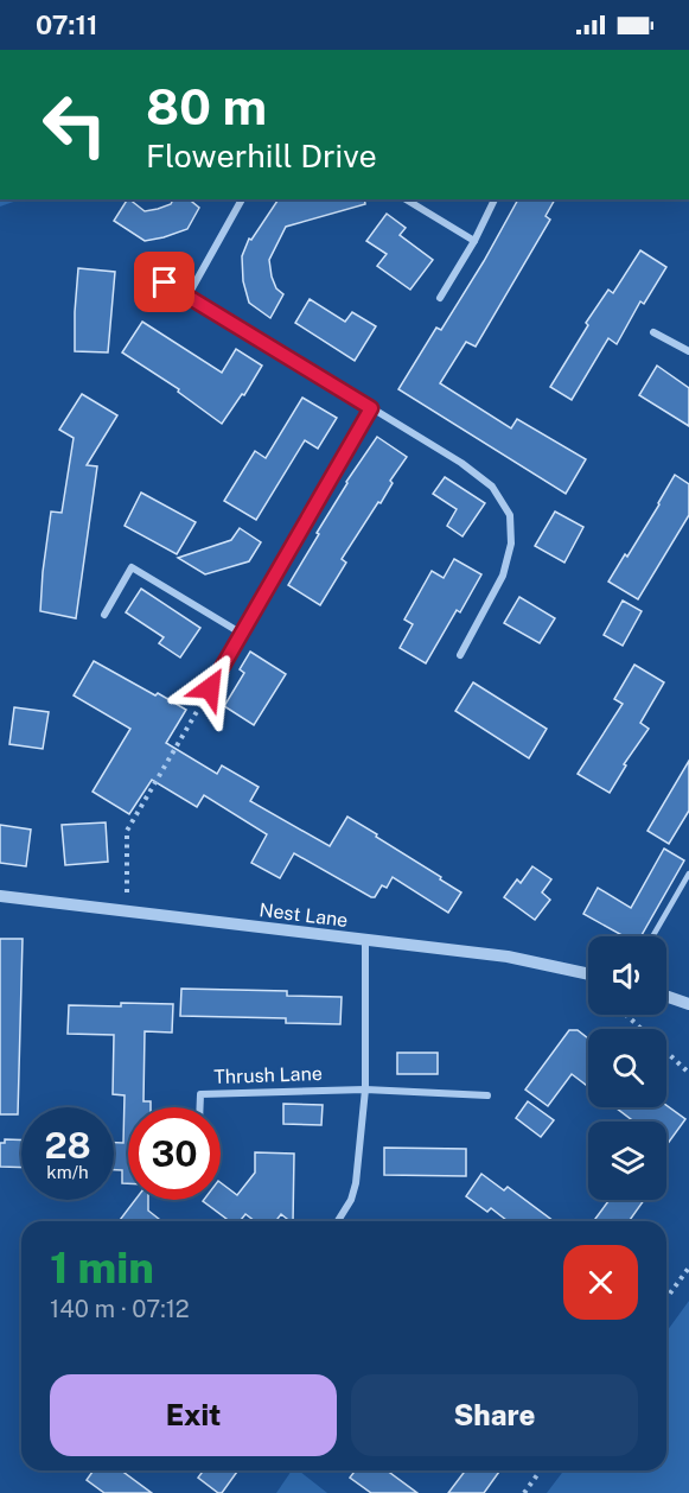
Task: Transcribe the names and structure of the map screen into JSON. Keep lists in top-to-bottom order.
{
  "streets": {
    "street": ["Nest Lane", "Thrush Lane"]
  },
  "page": {
    "status": "07:11",
    "turn": ["80 m", "Flowerhill Drive"],
    "speed": "28 km/h",
    "limit": "30",
    "heading": ["1 min", "140 m · 07:12"],
    "buttons": ["Exit", "Share"]
  }
}
